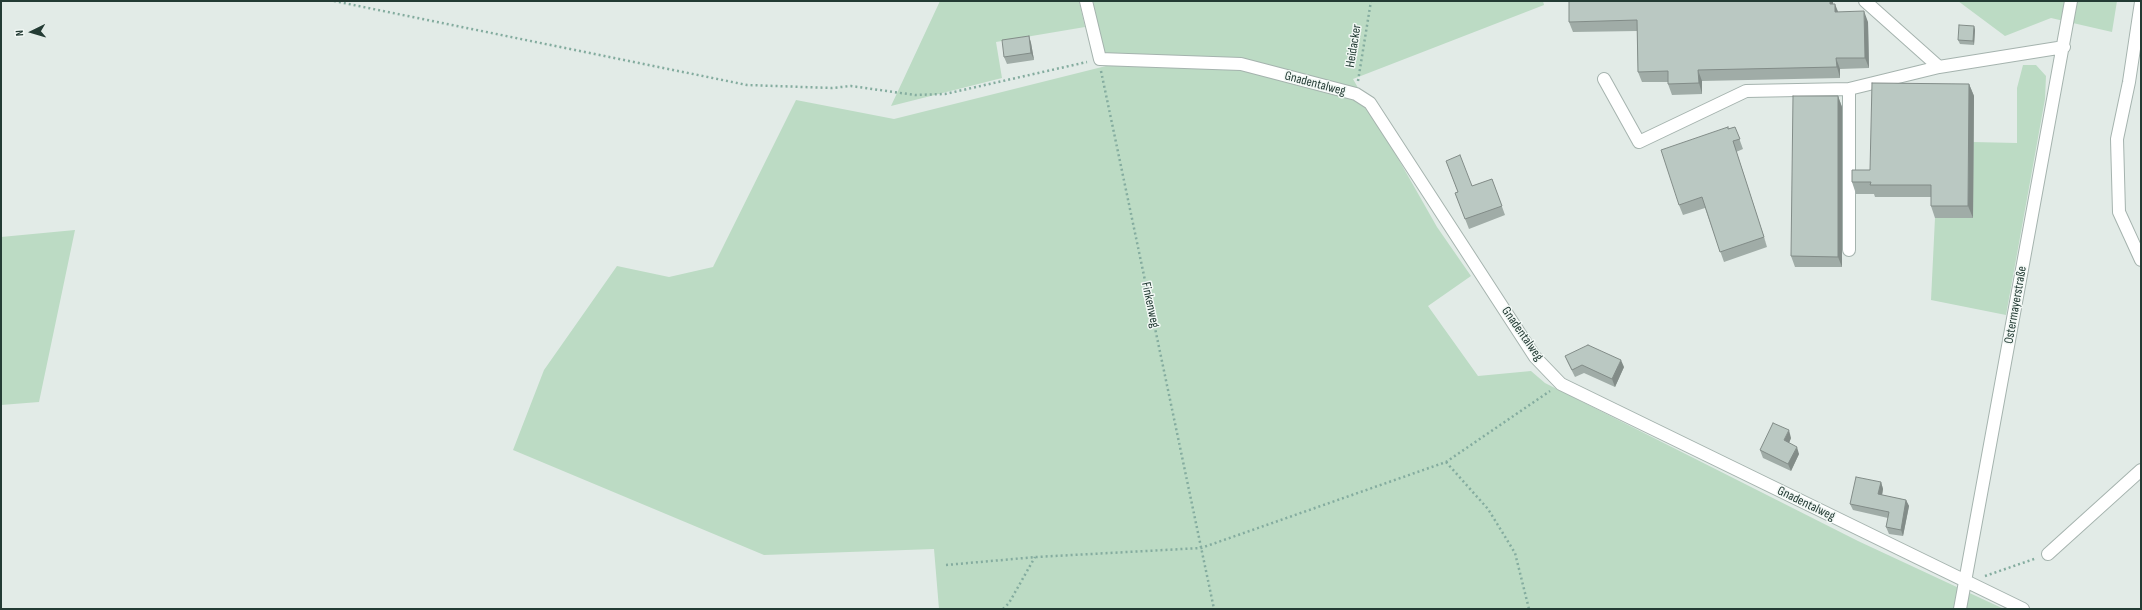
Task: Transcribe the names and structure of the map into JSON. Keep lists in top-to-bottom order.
{
  "streets": {
    "street": ["Gnadentalweg", "Ostermayerstraße"],
    "path": ["Heidacker", "Finkenweg"]
  },
  "crossings": [
    ["Heidacker", "Gnadentalweg"],
    ["Gnadentalweg", "Finkenweg"],
    ["Gnadentalweg", "Ostermayerstraße"]
  ],
  "north": "left"
}
